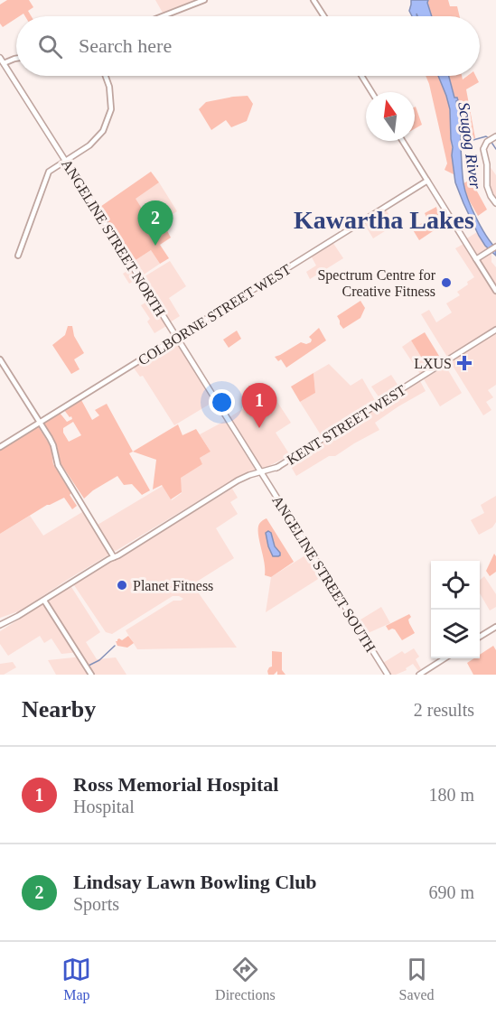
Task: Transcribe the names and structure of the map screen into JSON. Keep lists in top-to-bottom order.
{
  "streets": {
    "main road": [
      "ANGELINE STREET NORTH",
      "COLBORNE STREET WEST",
      "KENT STREET WEST",
      "ANGELINE STREET SOUTH"
    ]
  },
  "crossings": [
    ["ANGELINE STREET NORTH", "COLBORNE STREET WEST"],
    ["ANGELINE STREET NORTH", "KENT STREET WEST"],
    ["ANGELINE STREET NORTH", "ANGELINE STREET SOUTH"],
    ["KENT STREET WEST", "ANGELINE STREET SOUTH"]
  ],
  "districts": ["Kawartha Lakes"],
  "water": ["Scugog River"],
  "places": {
    "other": ["Spectrum Centre for Creative Fitness", "Planet Fitness"],
    "health": ["LXUS"]
  },
  "north": "top",
  "page": {
    "search": "Search here",
    "pins": ["2", "1"],
    "heading": ["Nearby", "2 results"],
    "list": [
      {
        "mark": "1",
        "name": "Ross Memorial Hospital",
        "note": "Hospital",
        "value": "180 m"
      },
      {
        "mark": "2",
        "name": "Lindsay Lawn Bowling Club",
        "note": "Sports",
        "value": "690 m"
      }
    ],
    "nav": ["Map", "Directions", "Saved"]
  }
}
